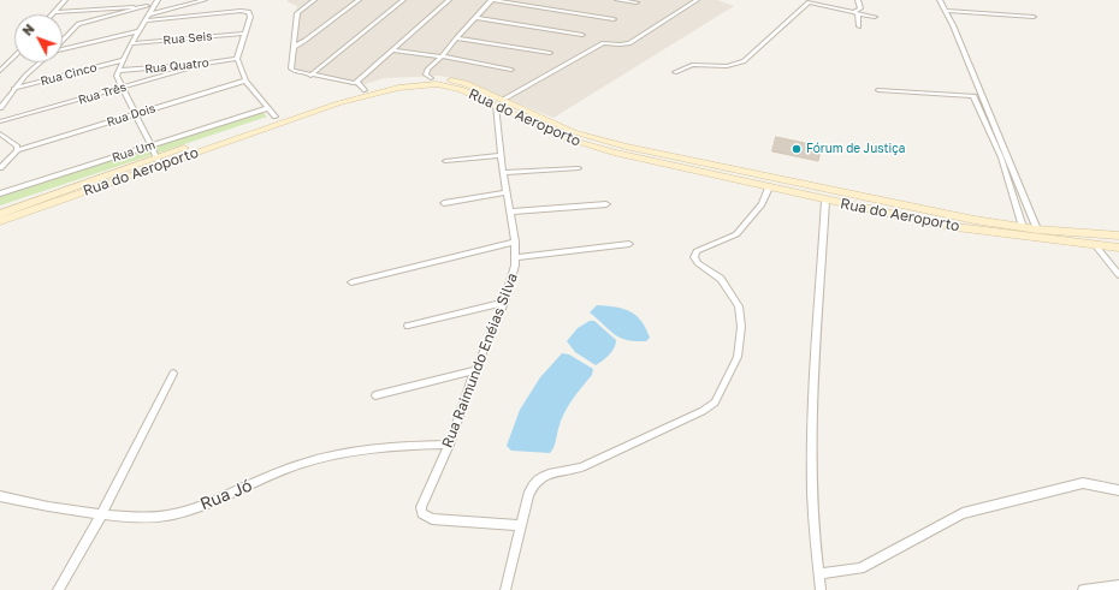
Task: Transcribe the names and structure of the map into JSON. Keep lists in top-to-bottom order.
{
  "streets": {
    "main road": ["Rua do Aeroporto"],
    "street": [
      "Rua Seis",
      "Rua Quatro",
      "Rua Cinco",
      "Rua Três",
      "Rua Dois",
      "Rua Um",
      "Rua Raimundo Enéias Silva",
      "Rua Jó"
    ]
  },
  "crossings": [
    ["Rua Quatro", "Rua Três"],
    ["Rua do Aeroporto", "Rua Raimundo Enéias Silva"],
    ["Rua Raimundo Enéias Silva", "Rua Jó"]
  ],
  "places": ["Fórum de Justiça"],
  "north": "top left"
}
